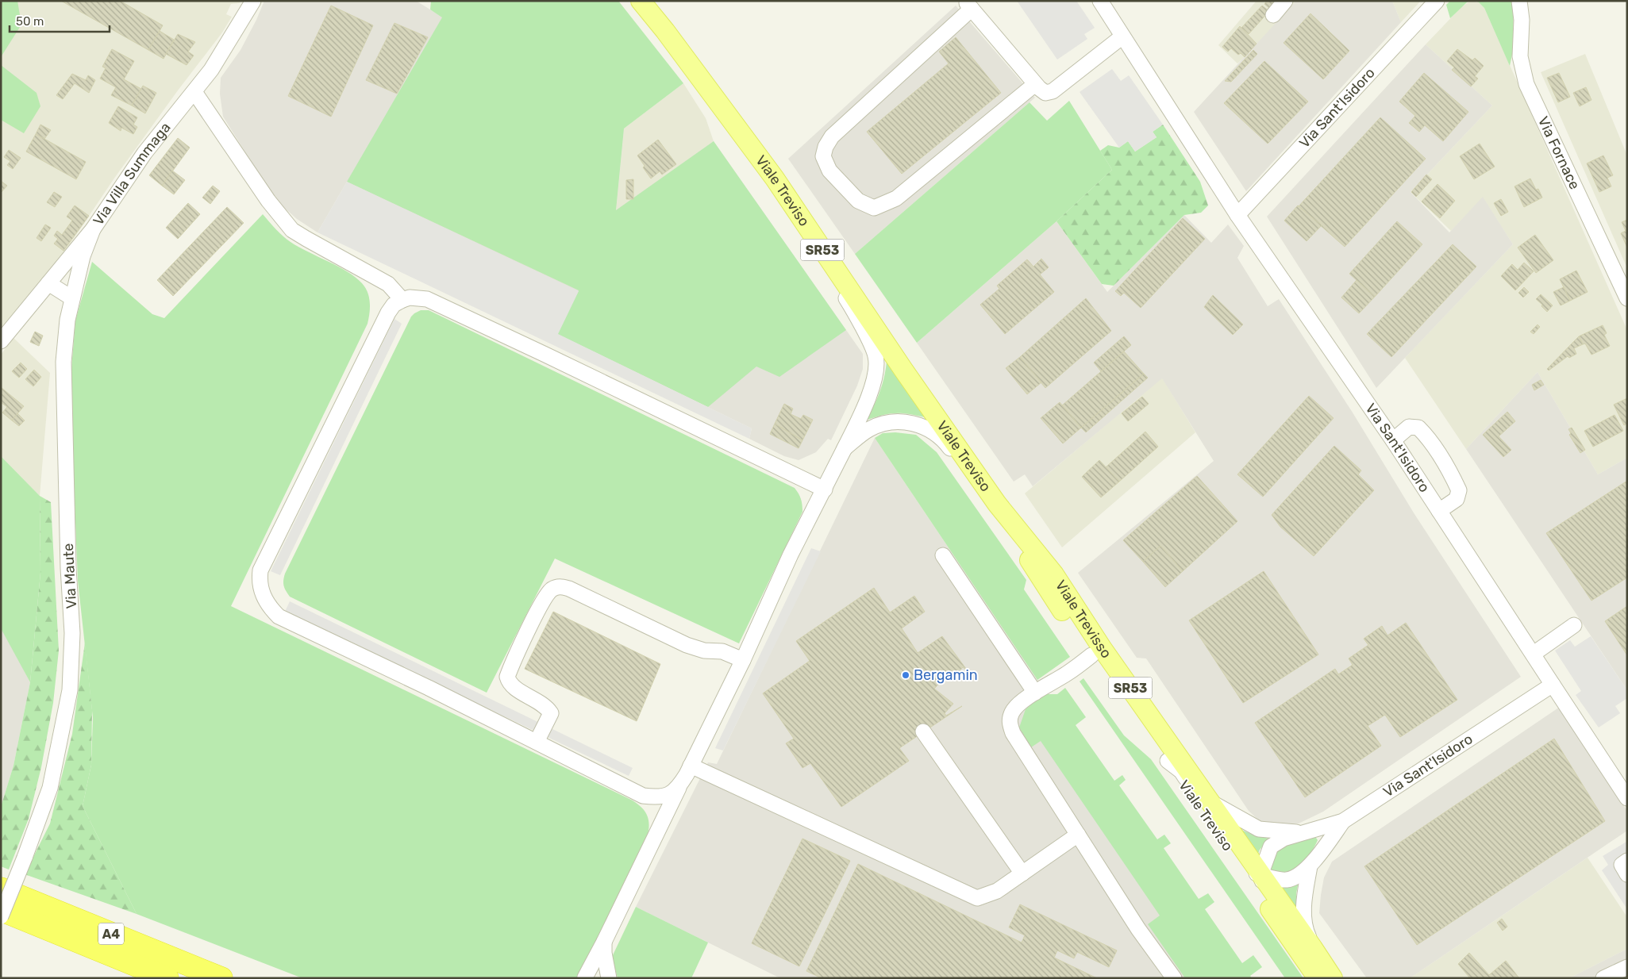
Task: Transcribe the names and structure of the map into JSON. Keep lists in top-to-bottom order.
{
  "streets": {
    "highway": ["A4"],
    "main road": ["Viale Treviso", "SR53", "Viale Trevisso"],
    "street": [
      "Via Sant'Isidoro",
      "Via Fornace",
      "Via Villa Summaga",
      "Via Maute"
    ]
  },
  "crossings": [
    ["Via Villa Summaga", "Via Maute"],
    ["Viale Treviso", "Viale Trevisso"],
    ["SR53", "Viale Trevisso"]
  ],
  "places": ["Bergamin"],
  "scale_bar": "50 m"
}
